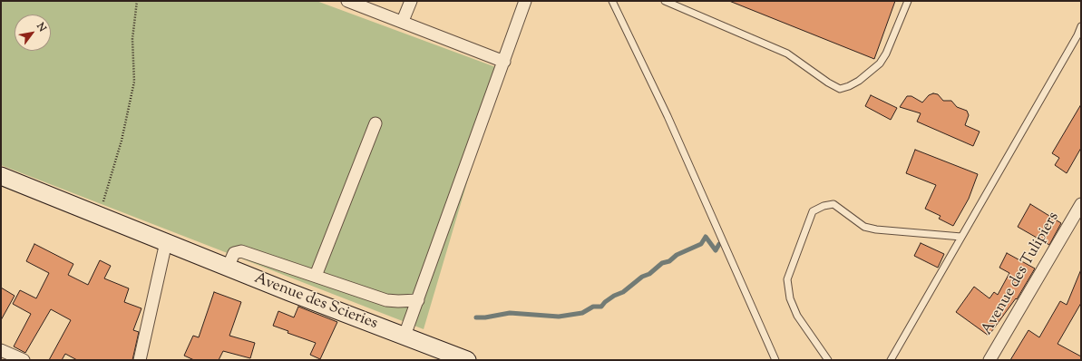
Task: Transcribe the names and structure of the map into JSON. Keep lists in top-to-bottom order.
{
  "streets": {
    "street": ["Avenue des Tulipiers", "Avenue des Scieries"]
  },
  "north": "top right"
}
